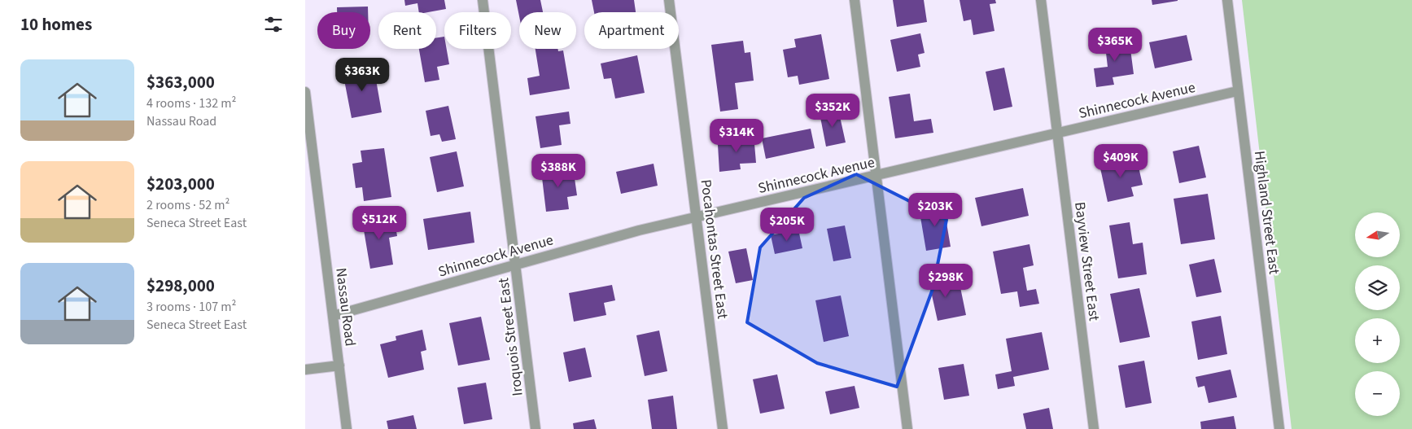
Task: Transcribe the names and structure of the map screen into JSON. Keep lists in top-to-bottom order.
{
  "streets": {
    "street": [
      "Shinnecock Avenue",
      "Highland Street East",
      "Pocahontas Street East",
      "Bayview Street East",
      "Nassau Road",
      "Iroquois Street East"
    ]
  },
  "crossings": [
    ["Shinnecock Avenue", "Highland Street East"],
    ["Shinnecock Avenue", "Pocahontas Street East"],
    ["Shinnecock Avenue", "Bayview Street East"],
    ["Shinnecock Avenue", "Nassau Road"],
    ["Shinnecock Avenue", "Iroquois Street East"]
  ],
  "north": "left",
  "page": {
    "heading": "10 homes",
    "chip": [
      "Buy",
      "Rent",
      "Filters",
      "New",
      "Apartment"
    ],
    "price": [
      "$365K",
      "$363K",
      "$352K",
      "$314K",
      "$409K",
      "$388K",
      "$203K",
      "$512K",
      "$205K",
      "$298K"
    ],
    "list": [
      {
        "name": "$363,000",
        "note": "4 rooms · 132 m² · Nassau Road"
      },
      {
        "name": "$203,000",
        "note": "2 rooms · 52 m² · Seneca Street East"
      },
      {
        "name": "$298,000",
        "note": "3 rooms · 107 m² · Seneca Street East"
      }
    ],
    "map_buttons": ["+", "−"]
  }
}
